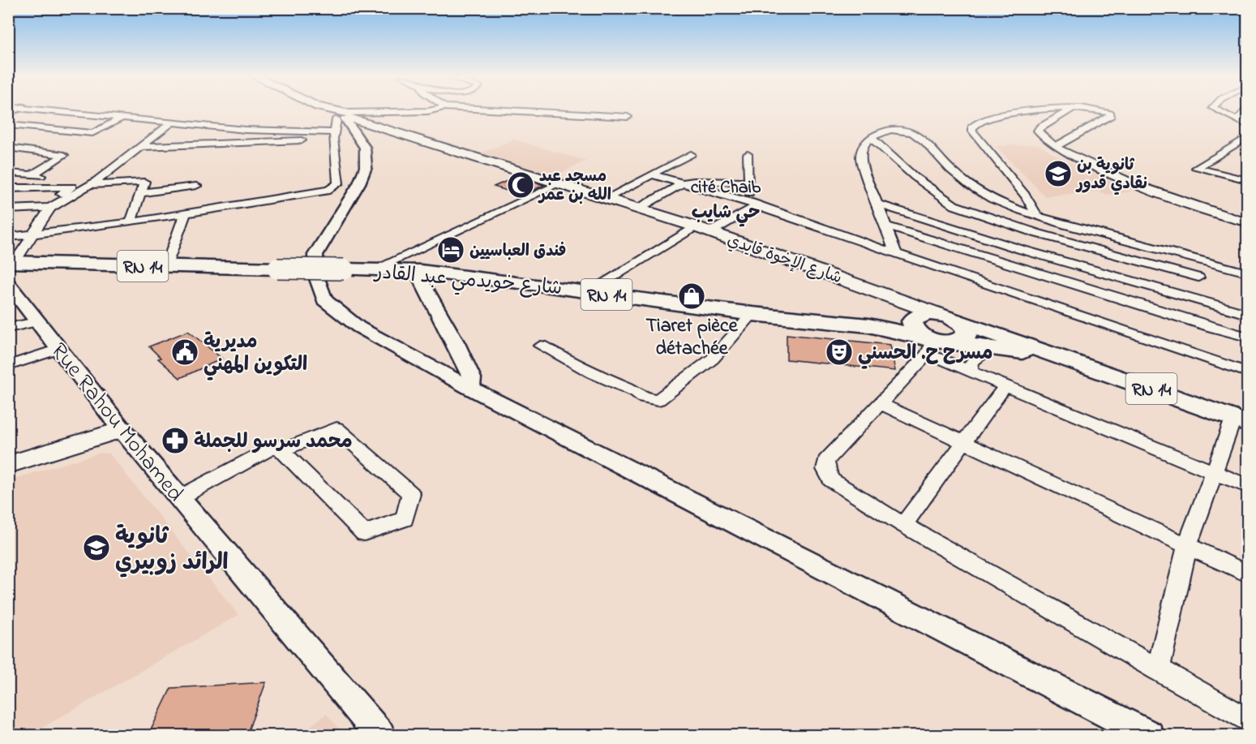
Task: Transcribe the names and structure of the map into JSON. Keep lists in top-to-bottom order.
{
  "streets": {
    "main road": ["شارع الإخوة قايدي", "RN 14", "شارع خويدمي عبد القادر"],
    "street": ["Rue Rahou Mohamed"]
  },
  "crossings": [
    ["شارع الإخوة قايدي", "شارع خويدمي عبد القادر"],
    ["RN 14", "شارع خويدمي عبد القادر"]
  ],
  "districts": ["cité Chaib", "حي شايب"],
  "places": {
    "school or university": ["ثانوية بن نقادي قدور", "ثانوية الرائد زوبيري"],
    "mosque": ["مسجد عبد الله بن عمر"],
    "hotel": ["فندق العباسيين"],
    "shop": ["Tiaret pièce détachée"],
    "public building": ["مديرية التكوين المهني"],
    "theatre": ["مسرح ح. الحسني"],
    "pharmacy": ["محمد سرسو للجملة"]
  }
}
